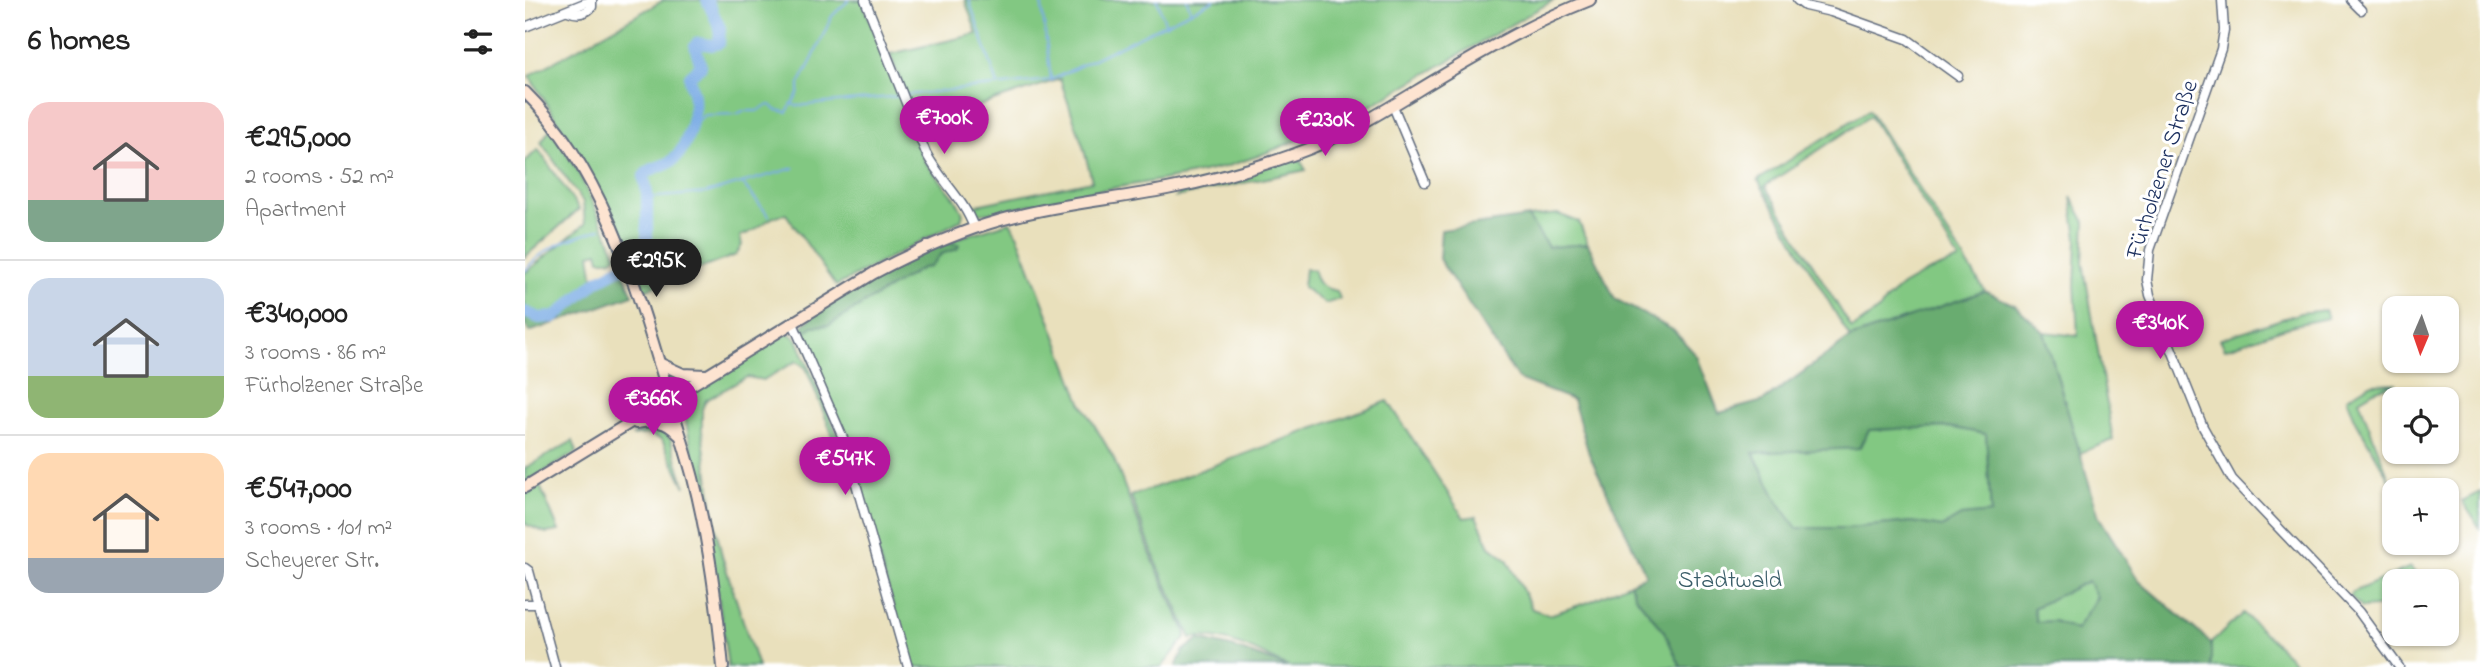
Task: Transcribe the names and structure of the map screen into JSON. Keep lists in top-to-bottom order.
{
  "streets": {
    "street": ["Fürholzener Straße"]
  },
  "parks": ["Stadtwald"],
  "north": "bottom",
  "page": {
    "heading": "6 homes",
    "list": [
      {
        "name": "€295,000",
        "note": "2 rooms · 52 m² · Apartment"
      },
      {
        "name": "€340,000",
        "note": "3 rooms · 86 m² · Fürholzener Straße"
      },
      {
        "name": "€547,000",
        "note": "3 rooms · 101 m² · Scheyerer Str."
      }
    ],
    "price": [
      "€700K",
      "€230K",
      "€295K",
      "€340K",
      "€366K",
      "€547K"
    ],
    "map_buttons": ["+", "−"]
  }
}
